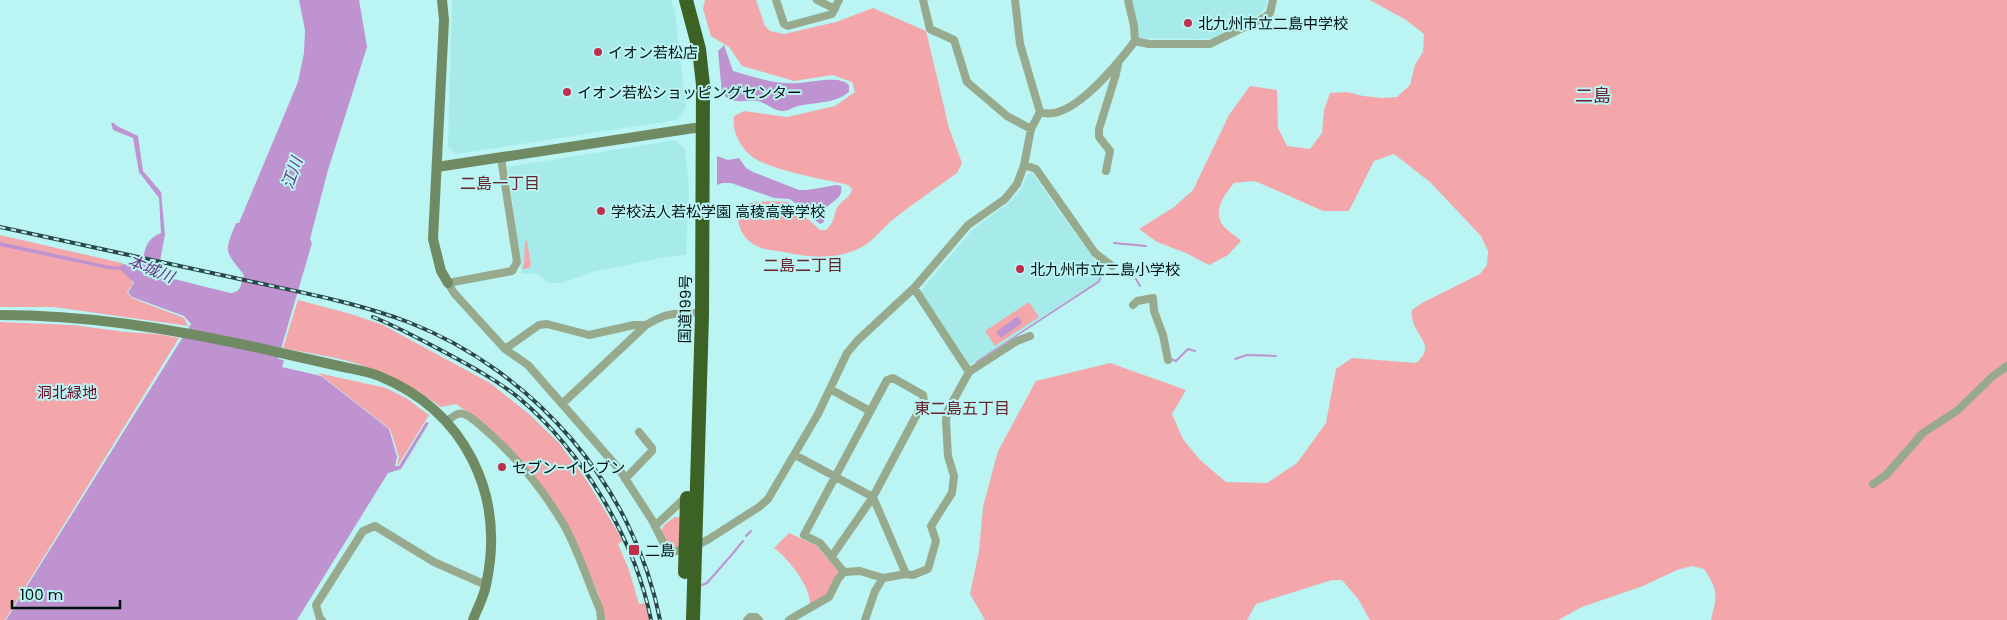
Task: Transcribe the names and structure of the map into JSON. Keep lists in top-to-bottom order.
{
  "streets": {
    "highway": ["国道199号"]
  },
  "districts": [
    "二島",
    "二島一丁目",
    "二島二丁目",
    "東二島五丁目"
  ],
  "water": ["江川", "本城川"],
  "parks": ["洞北緑地"],
  "places": {
    "other": [
      "北九州市立二島中学校",
      "イオン若松店",
      "イオン若松ショッピングセンター",
      "学校法人若松学園 高稜高等学校",
      "北九州市立二島小学校",
      "セブン-イレブン"
    ],
    "transit": ["二島"]
  },
  "scale_bar": "100 m"
}
